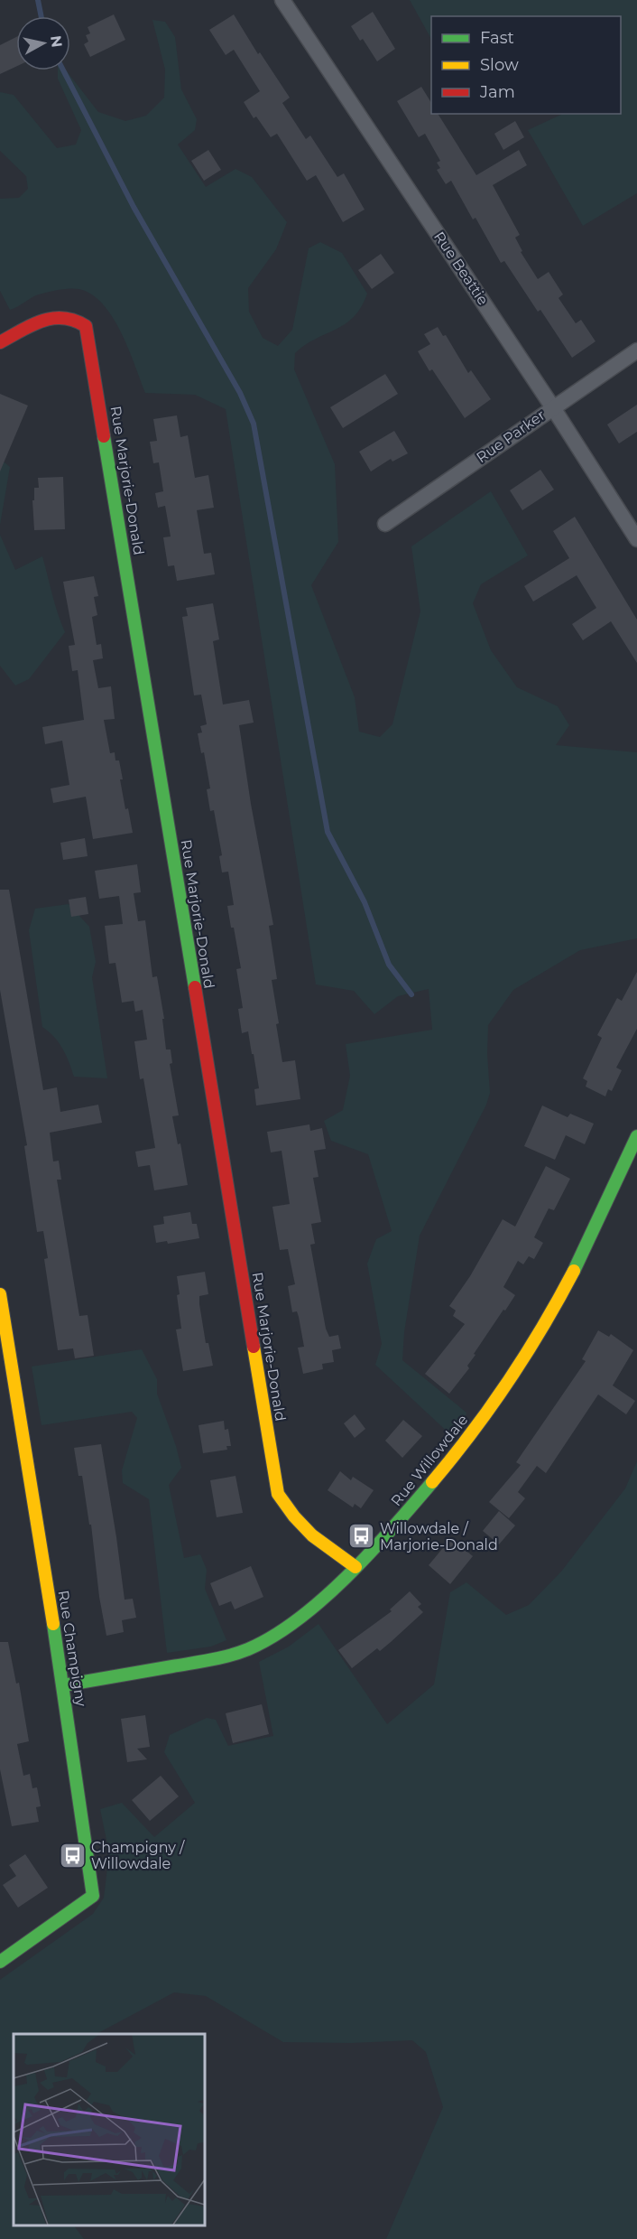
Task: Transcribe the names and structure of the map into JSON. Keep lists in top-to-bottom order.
{
  "streets": {
    "street": [
      "Rue Beattie",
      "Rue Parker",
      "Rue Marjorie-Donald",
      "Rue Willowdale",
      "Rue Champigny"
    ]
  },
  "crossings": [
    ["Rue Beattie", "Rue Parker"],
    ["Rue Marjorie-Donald", "Rue Willowdale"],
    ["Rue Willowdale", "Rue Champigny"]
  ],
  "places": {
    "bus stop": ["Willowdale / Marjorie-Donald", "Champigny / Willowdale"]
  },
  "legend": ["Fast", "Slow", "Jam"],
  "north": "right"
}
